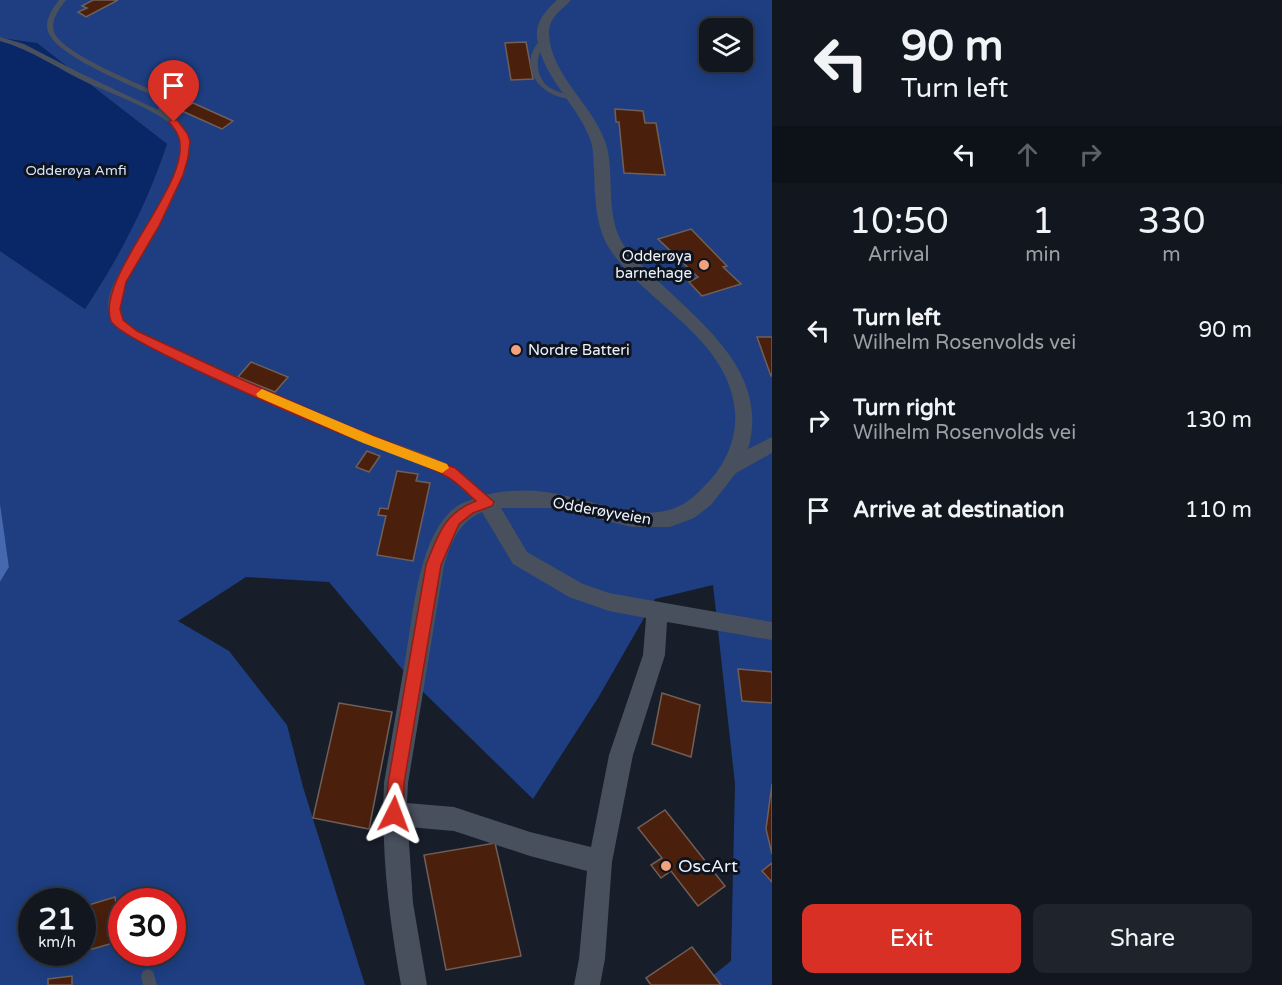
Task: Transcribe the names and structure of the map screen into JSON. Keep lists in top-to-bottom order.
{
  "streets": {
    "street": ["Odderøyveien"]
  },
  "parks": ["Odderøya Amfi"],
  "places": ["Odderøya barnehage", "Nordre Batteri", "OscArt"],
  "page": {
    "turn": ["90 m", "Turn left"],
    "eta": [
      "10:50",
      "Arrival",
      "1",
      "min",
      "330",
      "m"
    ],
    "list": [
      {
        "name": "Turn left",
        "note": "Wilhelm Rosenvolds vei",
        "value": "90 m"
      },
      {
        "name": "Turn right",
        "note": "Wilhelm Rosenvolds vei",
        "value": "130 m"
      },
      {
        "name": "Arrive at destination",
        "value": "110 m"
      }
    ],
    "speed": "21 km/h",
    "limit": "30",
    "buttons": ["Exit", "Share"]
  }
}
